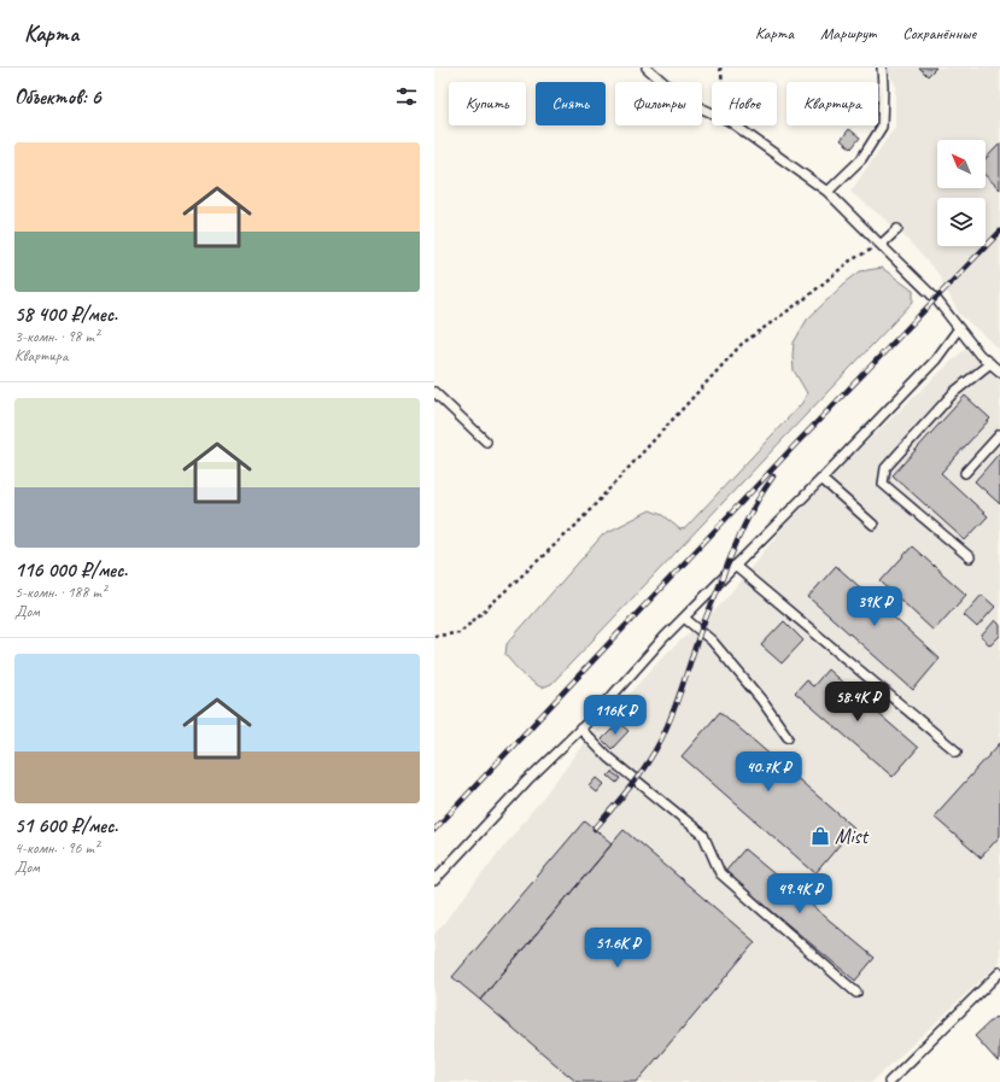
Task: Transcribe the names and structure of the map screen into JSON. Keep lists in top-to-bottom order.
{
  "places": {
    "shop": ["Mist"]
  },
  "north": "top left",
  "page": {
    "header": "Карта",
    "nav": ["Карта", "Маршрут", "Сохранённые"],
    "heading": "Объектов: 6",
    "chip": [
      "Купить",
      "Снять",
      "Фильтры",
      "Новое",
      "Квартира"
    ],
    "list": [
      {
        "name": "58 400 ₽/мес.",
        "note": "3-комн. · 98 m² · Квартира"
      },
      {
        "name": "116 000 ₽/мес.",
        "note": "5-комн. · 188 m² · Дом"
      },
      {
        "name": "51 600 ₽/мес.",
        "note": "4-комн. · 96 m² · Дом"
      }
    ],
    "price": [
      "39K ₽",
      "58.4K ₽",
      "116K ₽",
      "40.7K ₽",
      "49.4K ₽",
      "51.6K ₽"
    ]
  }
}
